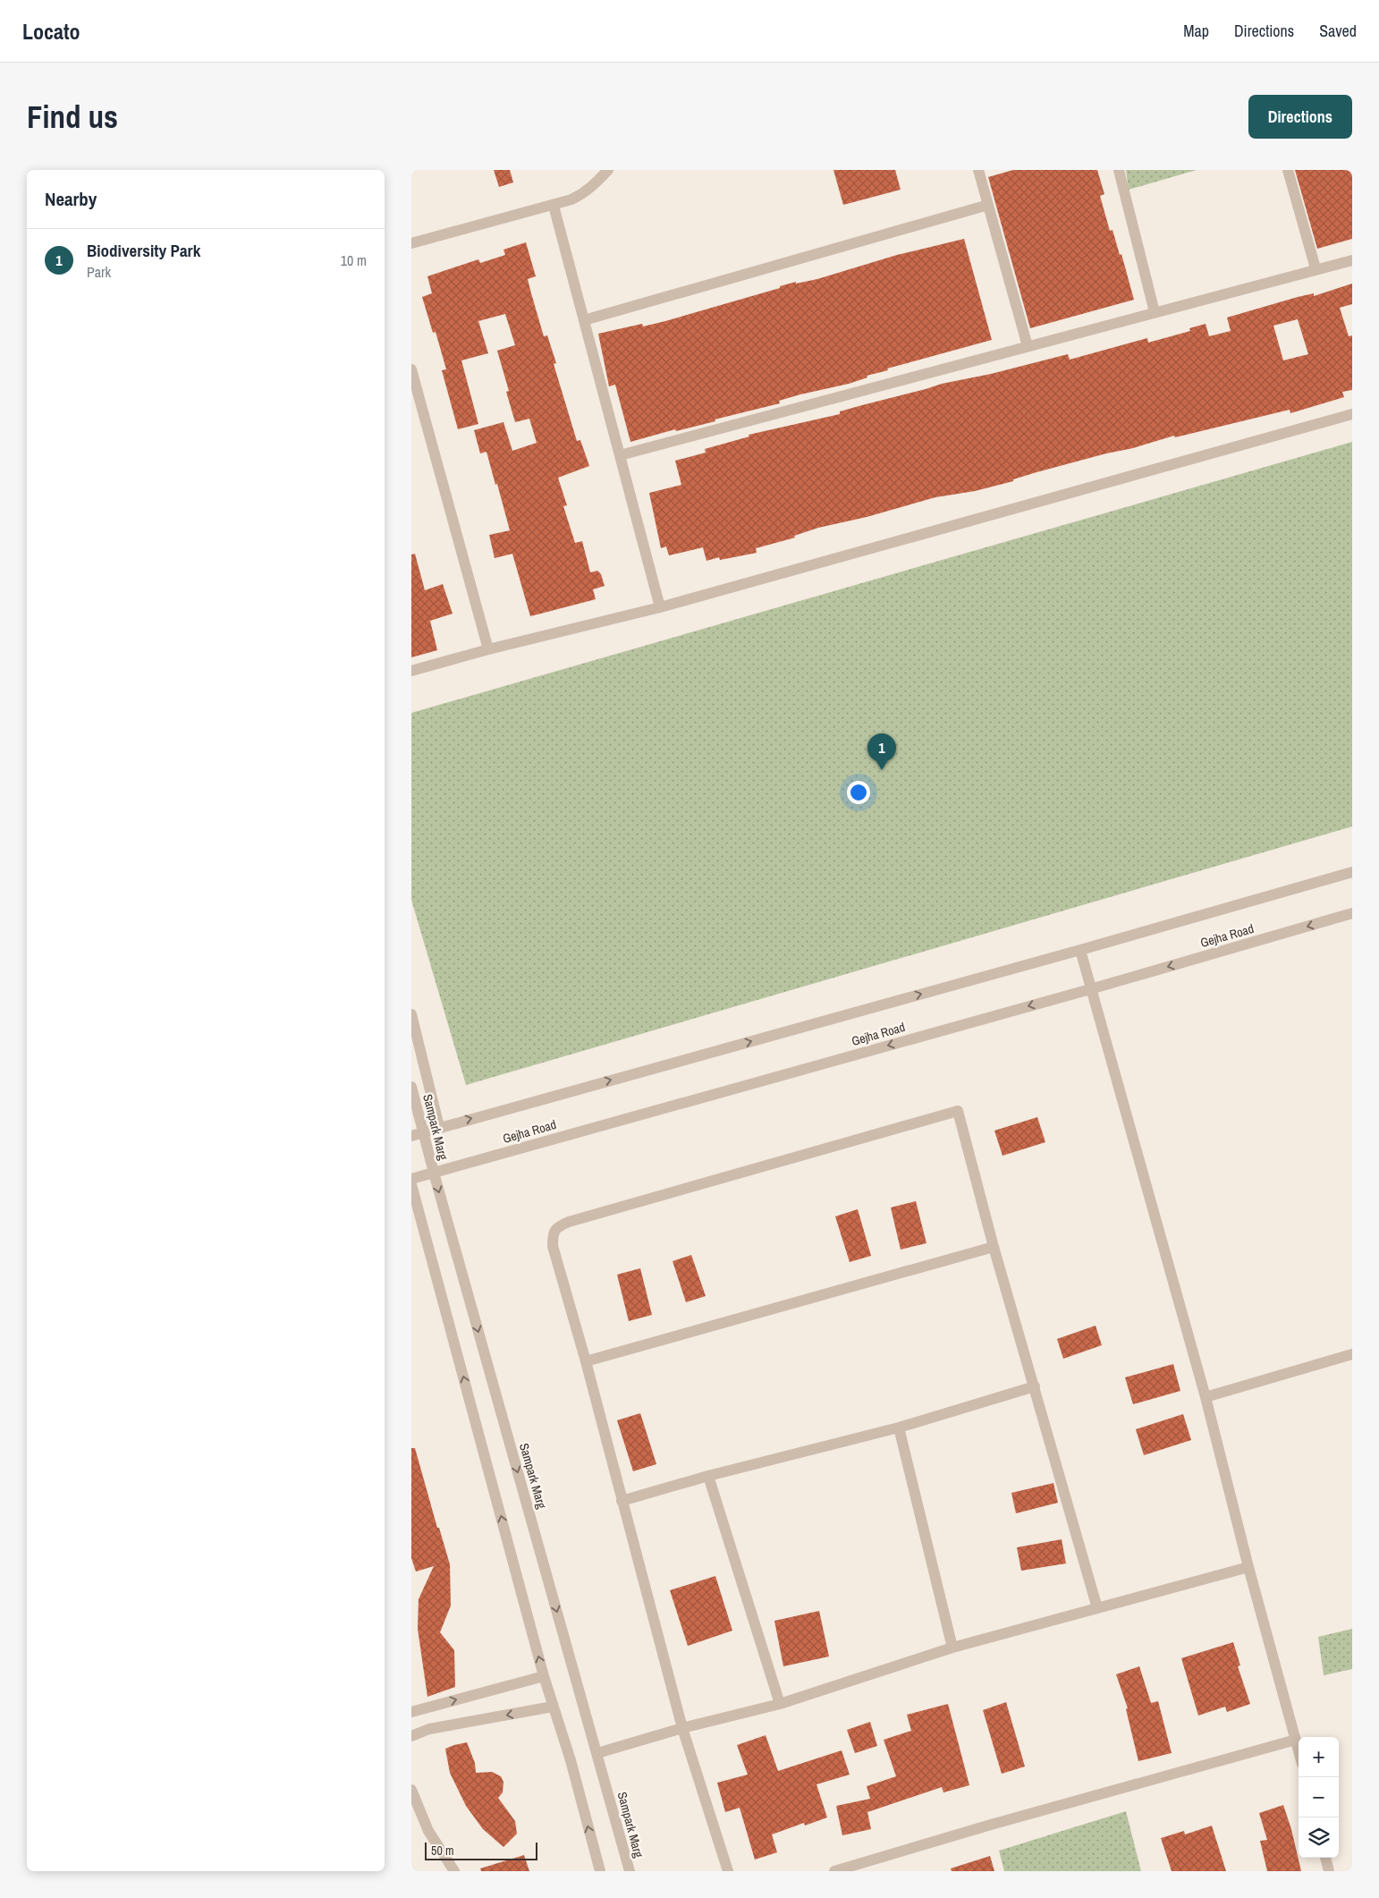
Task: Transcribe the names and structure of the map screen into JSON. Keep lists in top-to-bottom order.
{
  "streets": {
    "street": ["Gejha Road", "Sampark Marg"]
  },
  "crossings": [
    ["Gejha Road", "Sampark Marg"]
  ],
  "scale_bar": "50 m",
  "page": {
    "header": "Locato",
    "nav": ["Map", "Directions", "Saved"],
    "buttons": "Directions",
    "title": "Find us",
    "heading": "Nearby",
    "list": [
      {
        "mark": "1",
        "name": "Biodiversity Park",
        "note": "Park",
        "value": "10 m"
      }
    ],
    "pins": "1",
    "map_buttons": ["+", "−"],
    "scale": "50 m"
  }
}
